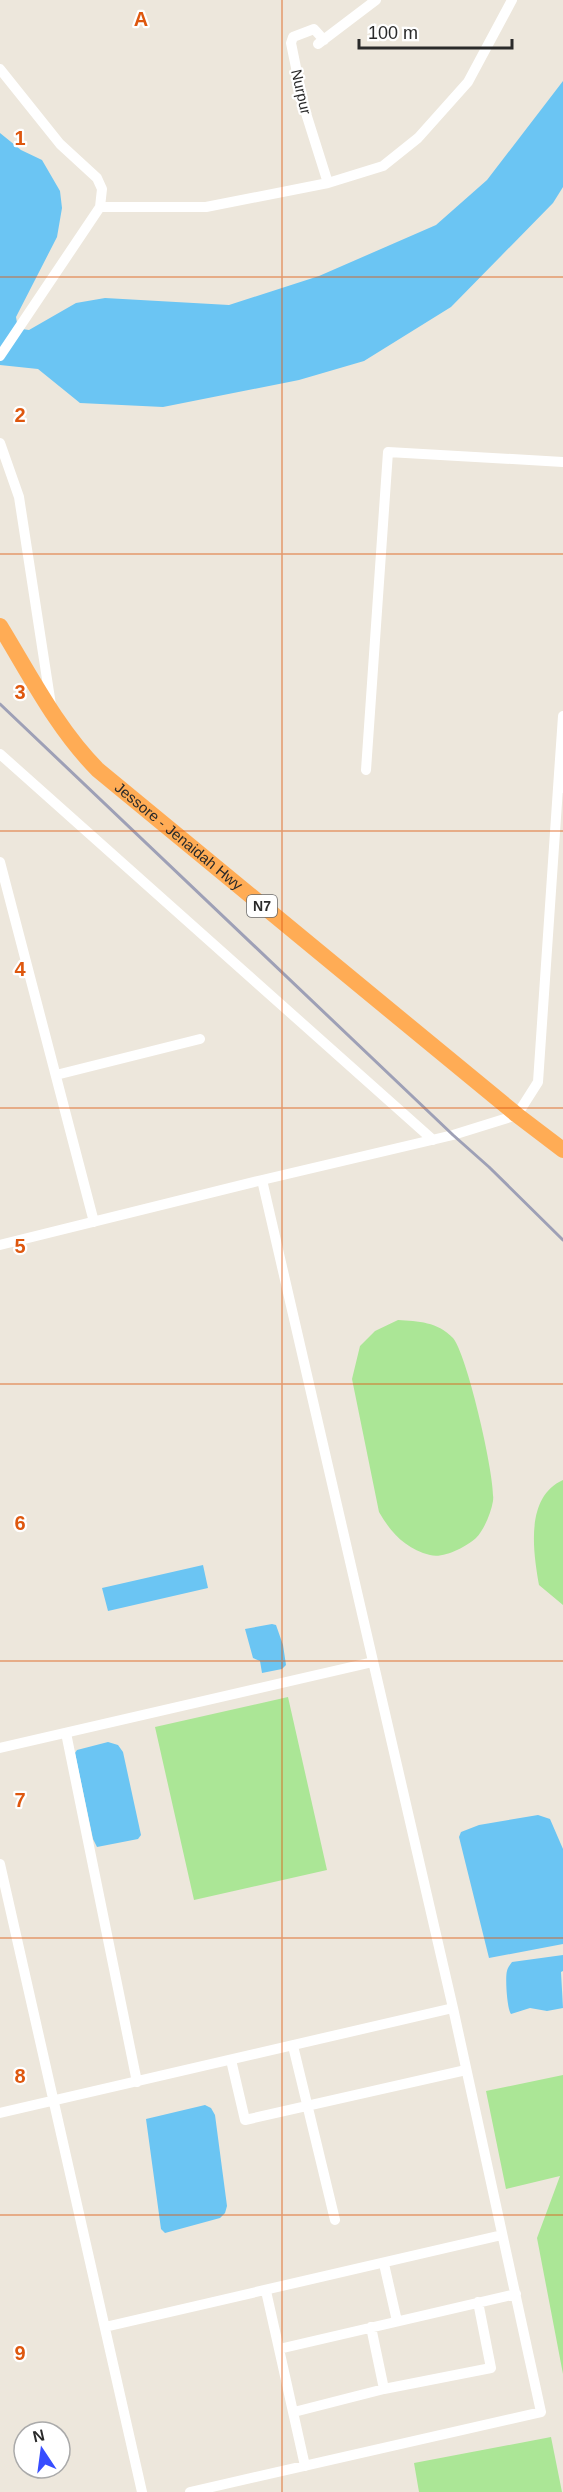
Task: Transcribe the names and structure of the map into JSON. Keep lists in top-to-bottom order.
{
  "streets": {
    "highway": ["Jessore - Jenaidah Hwy", "N7"],
    "street": ["Nurpur"]
  },
  "scale_bar": "100 m",
  "north": "top",
  "grid": {
    "columns": ["A"],
    "rows": [
      "1",
      "2",
      "3",
      "4",
      "5",
      "6",
      "7",
      "8",
      "9"
    ]
  }
}
